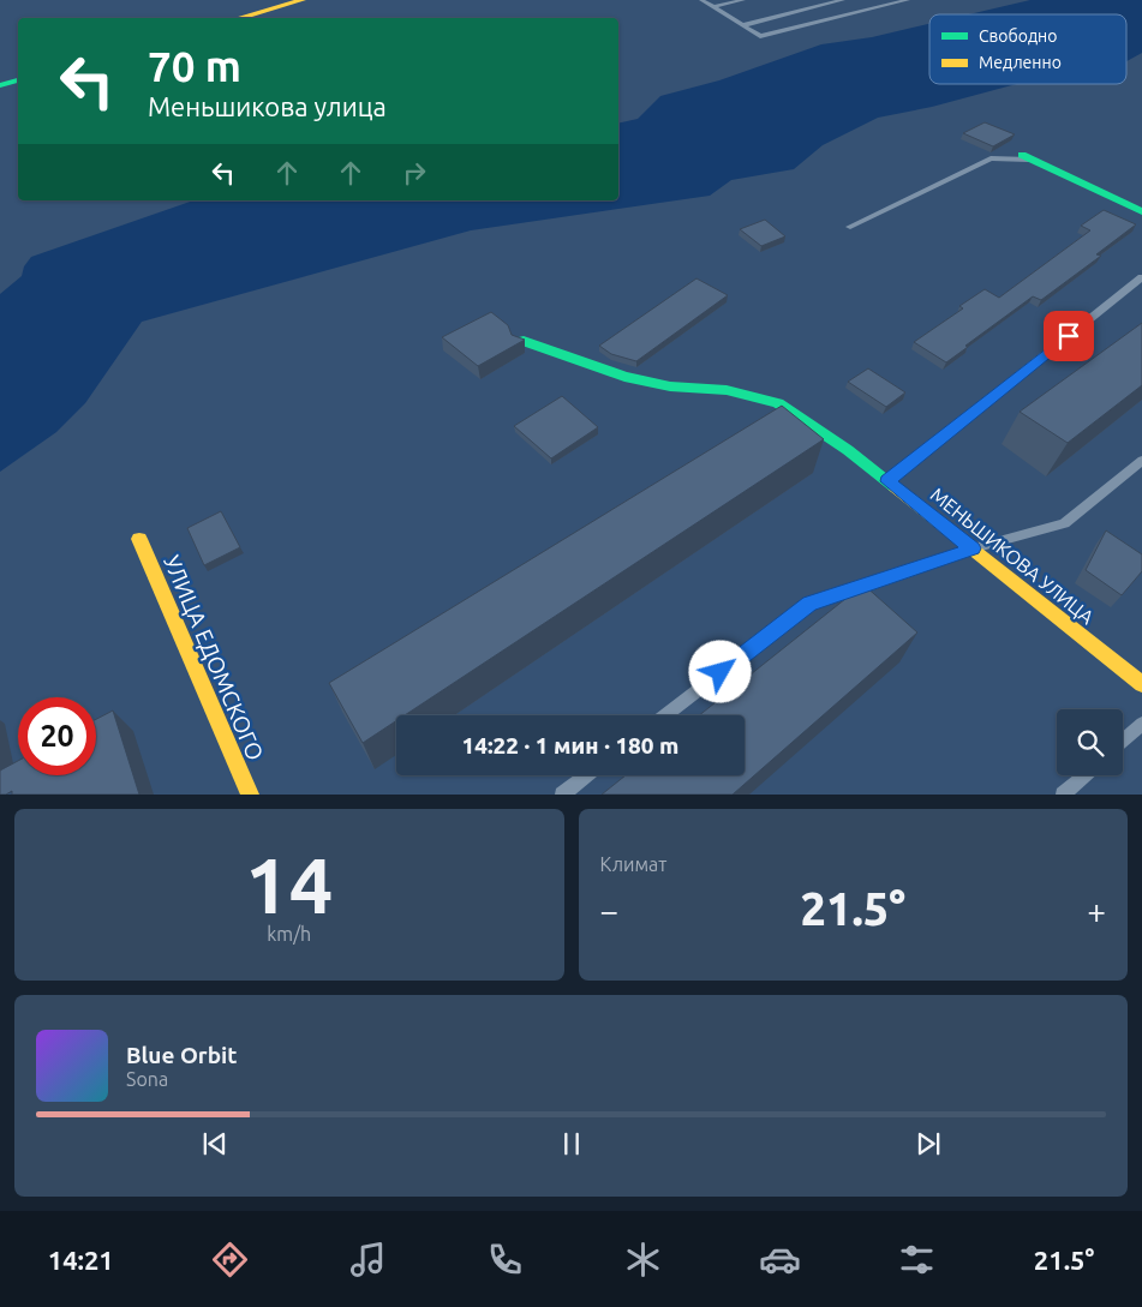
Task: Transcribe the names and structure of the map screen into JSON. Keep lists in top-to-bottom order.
{
  "streets": {
    "street": ["МЕНЬШИКОВА УЛИЦА", "УЛИЦА ЕДОМСКОГО"]
  },
  "legend": ["Свободно", "Медленно"],
  "page": {
    "turn": ["70 m", "Меньшикова улица"],
    "limit": "20",
    "trip": "14:22 · 1 мин · 180 m",
    "tile": [
      ["14", "km/h"],
      "Климат"
    ],
    "heat": ["−", "21.5°", "+"],
    "song": ["Blue Orbit", "Sona"],
    "tabs": ["14:21", "21.5°"]
  }
}
